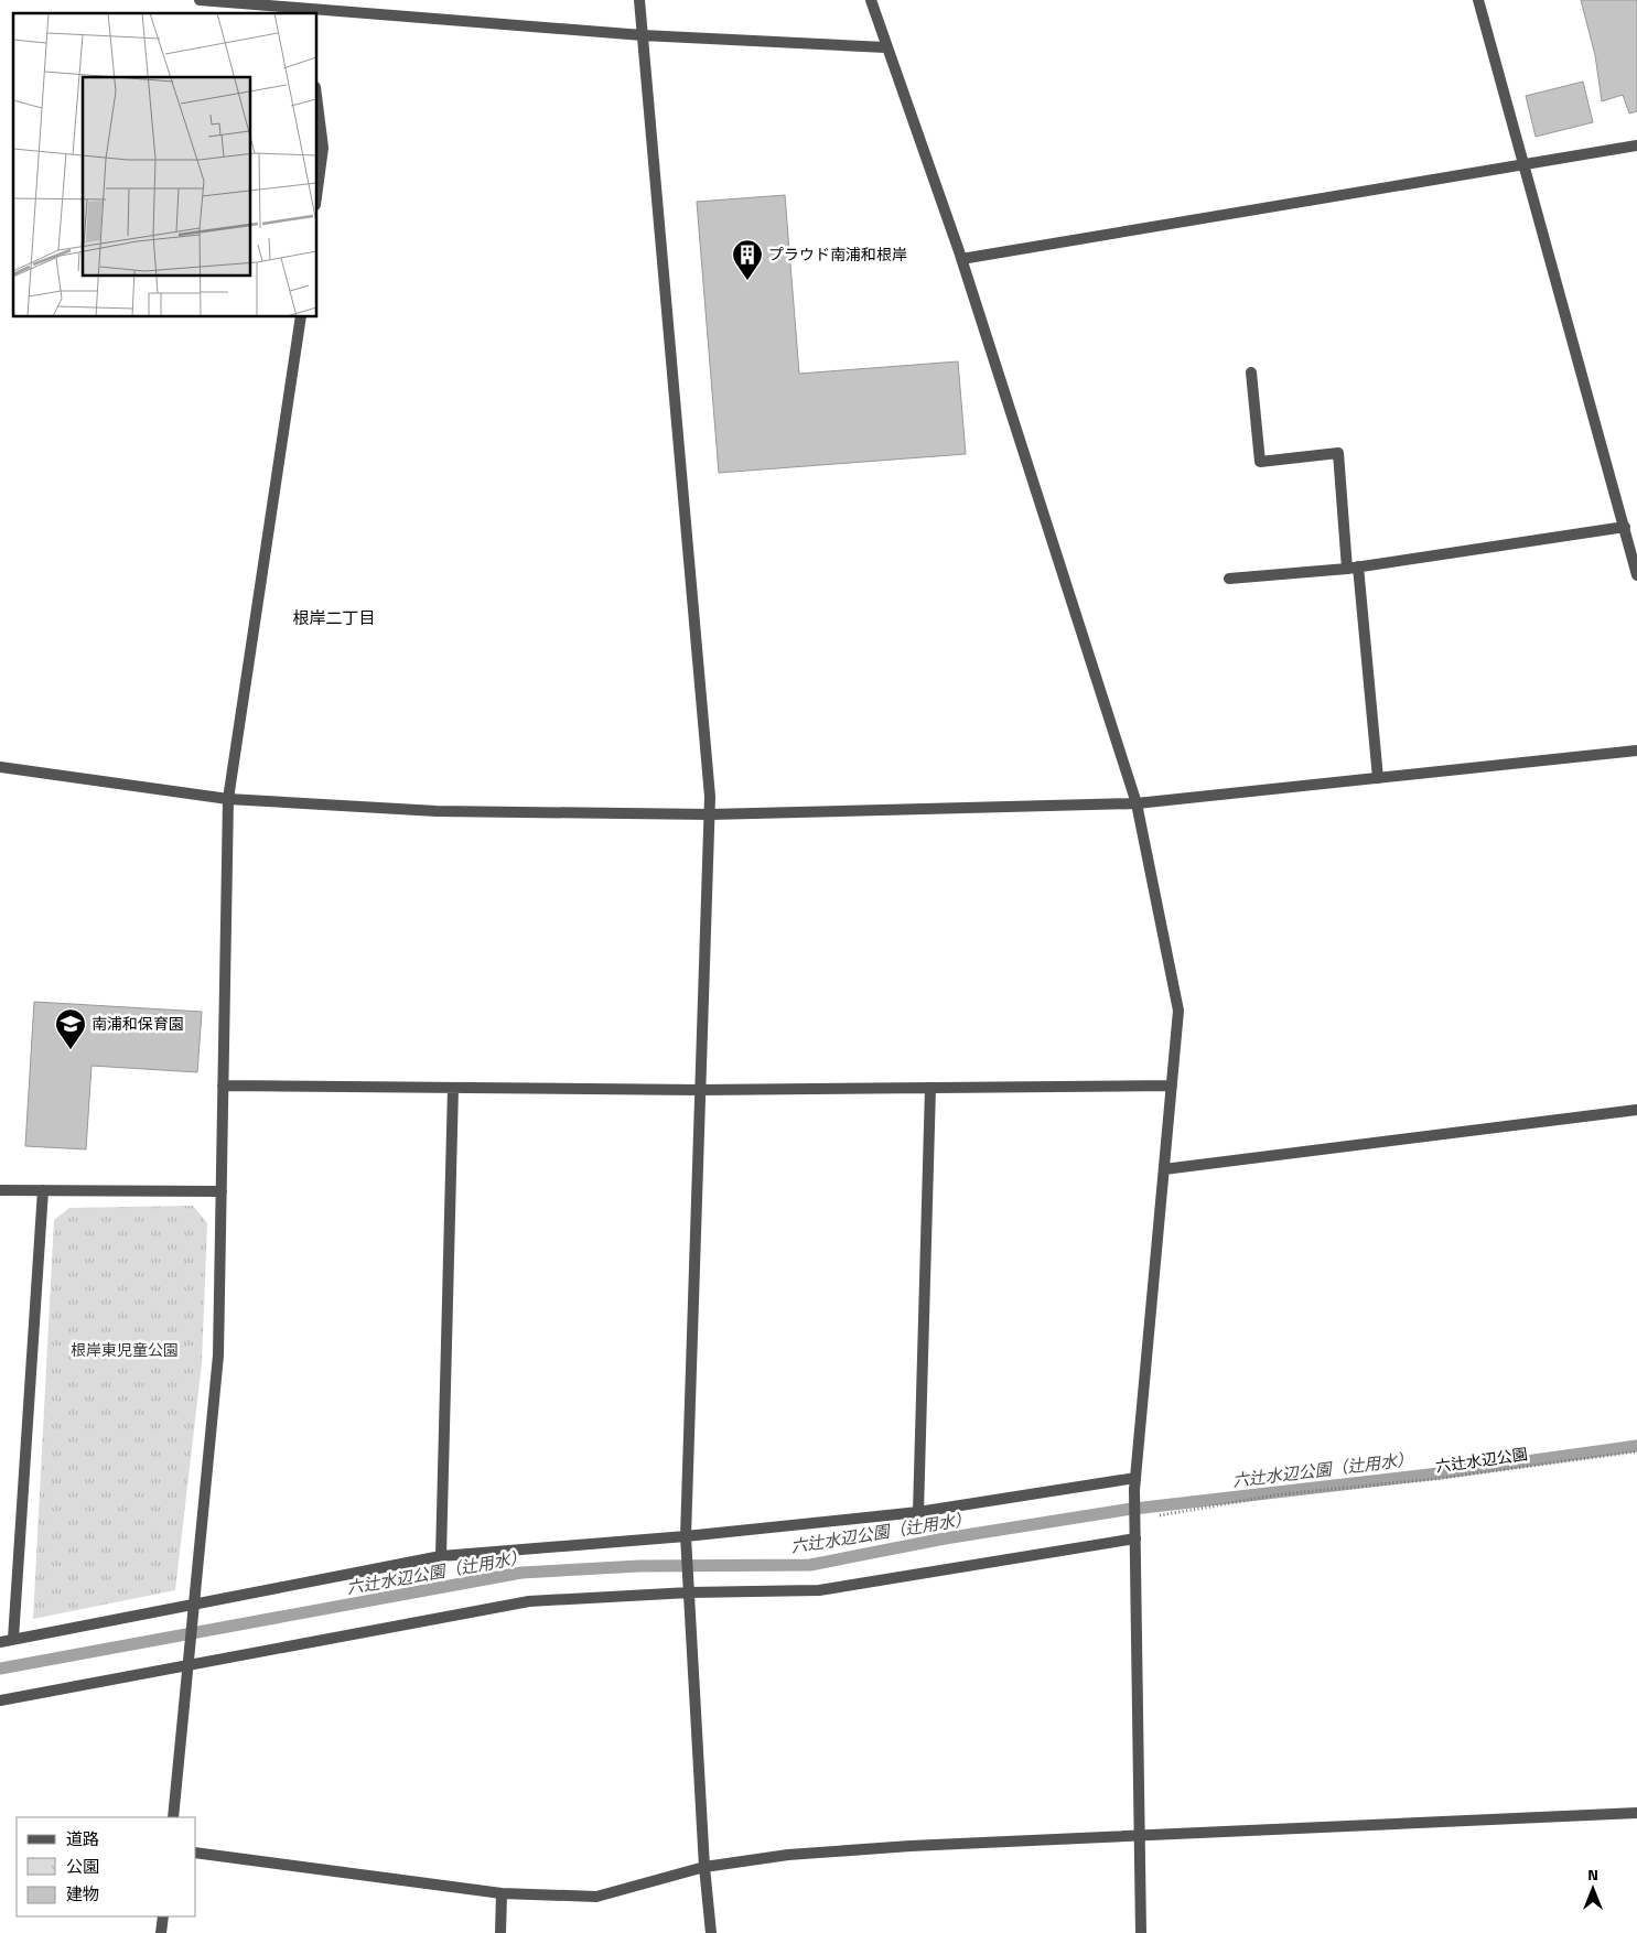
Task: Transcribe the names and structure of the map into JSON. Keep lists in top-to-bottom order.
{
  "streets": {
    "path": ["六辻水辺公園"]
  },
  "districts": ["根岸二丁目"],
  "water": ["六辻水辺公園（辻用水）"],
  "parks": ["根岸東児童公園"],
  "places": {
    "building": ["プラウド南浦和根岸"],
    "school or university": ["南浦和保育園"]
  },
  "legend": ["道路", "公園", "建物"],
  "north": "top"
}
